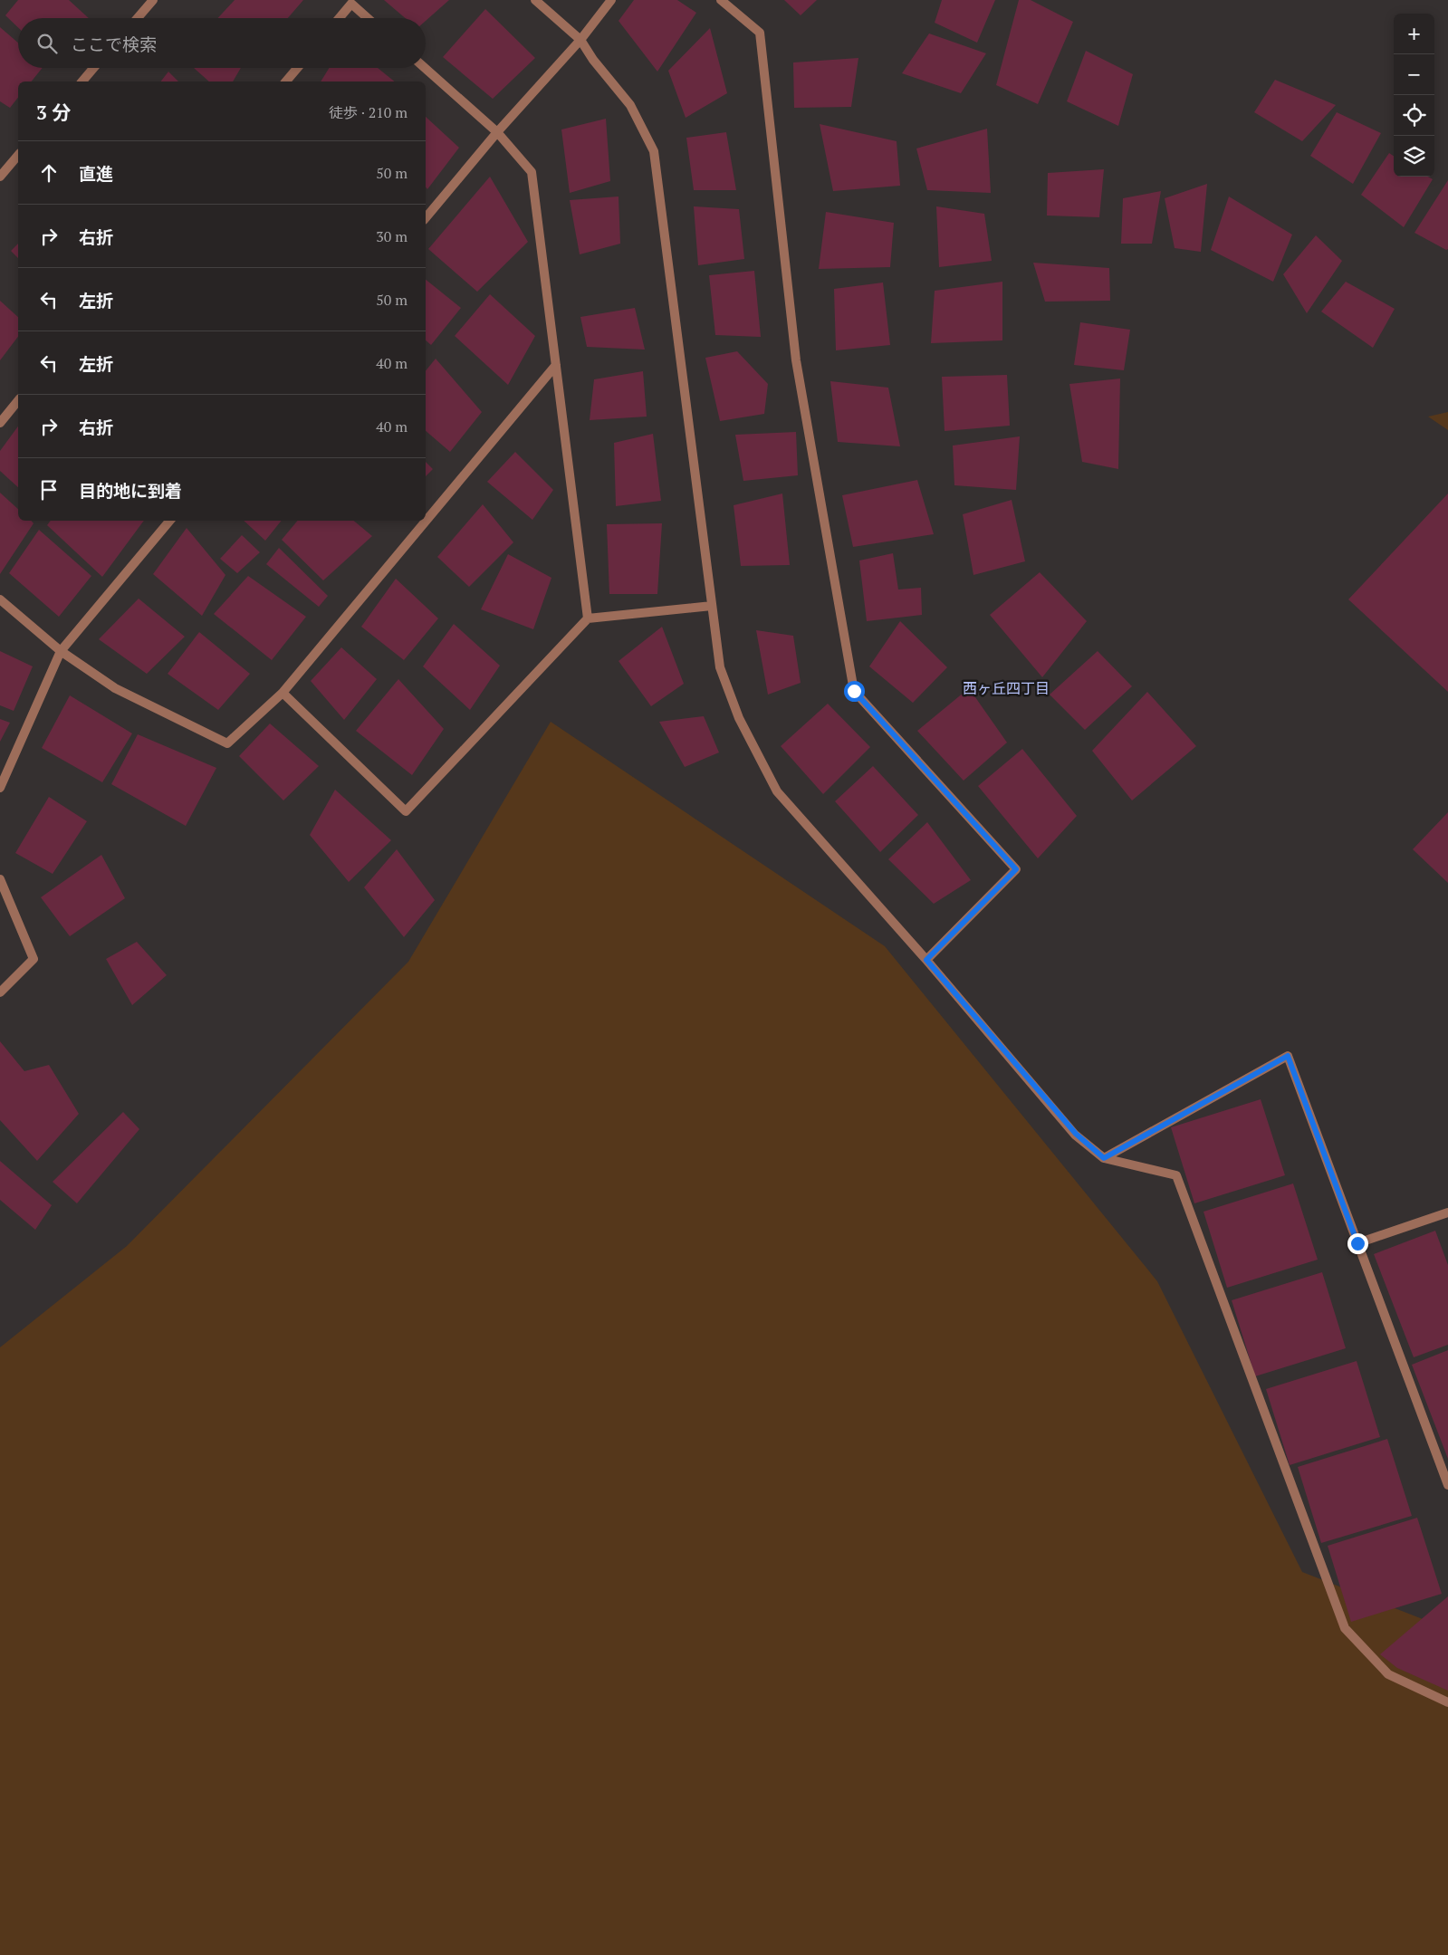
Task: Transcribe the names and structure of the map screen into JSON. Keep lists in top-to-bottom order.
{
  "districts": ["西ヶ丘四丁目"],
  "page": {
    "map_buttons": ["+", "−"],
    "search": "ここで検索",
    "heading": ["3 分", "徒歩 · 210 m"],
    "list": [
      ["直進", "50 m"],
      ["右折", "30 m"],
      ["左折", "50 m"],
      ["左折", "40 m"],
      ["右折", "40 m"],
      "目的地に到着"
    ]
  }
}
